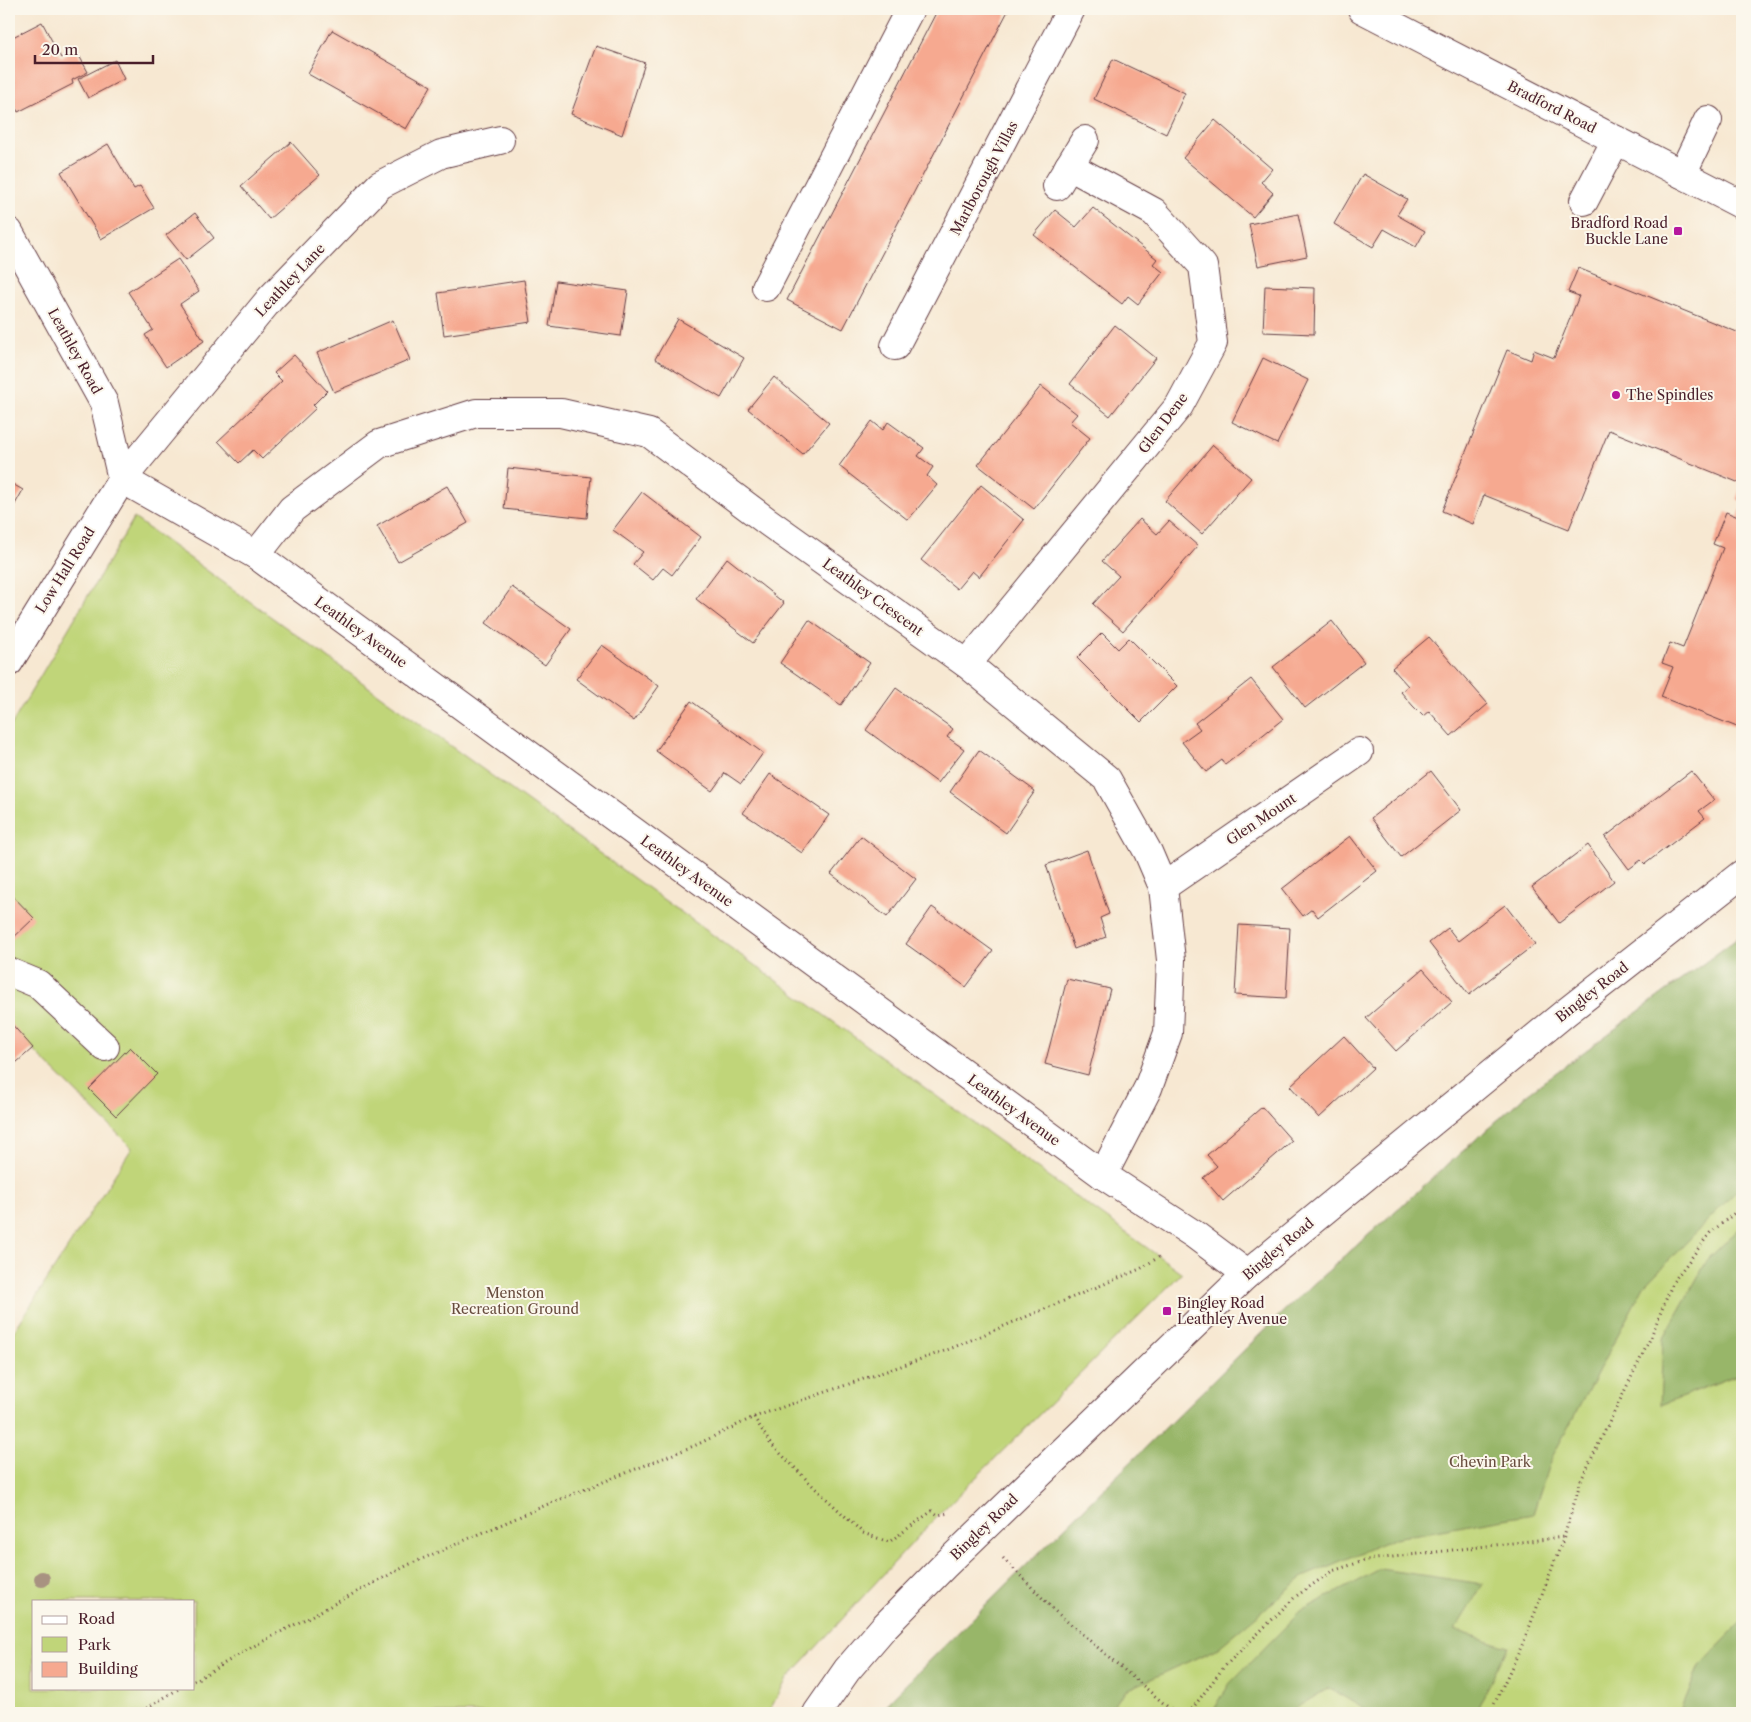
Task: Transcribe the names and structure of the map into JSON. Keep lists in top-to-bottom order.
{
  "streets": {
    "street": [
      "Bradford Road",
      "Marlborough Villas",
      "Leathley Lane",
      "Leathley Road",
      "Glen Dene",
      "Low Hall Road",
      "Leathley Crescent",
      "Leathley Avenue",
      "Glen Mount",
      "Bingley Road"
    ]
  },
  "crossings": [
    ["Leathley Lane", "Leathley Road"],
    ["Leathley Lane", "Low Hall Road"],
    ["Leathley Lane", "Leathley Avenue"],
    ["Leathley Road", "Low Hall Road"],
    ["Leathley Road", "Leathley Avenue"],
    ["Glen Dene", "Leathley Crescent"],
    ["Low Hall Road", "Leathley Avenue"],
    ["Leathley Crescent", "Leathley Avenue"],
    ["Leathley Crescent", "Glen Mount"],
    ["Leathley Avenue", "Bingley Road"]
  ],
  "parks": ["Menston Recreation Ground", "Chevin Park"],
  "places": {
    "transit": ["Bradford Road Buckle Lane", "Bingley Road Leathley Avenue"],
    "other": ["The Spindles"]
  },
  "legend": ["Road", "Park", "Building"],
  "scale_bar": "20 m"
}
